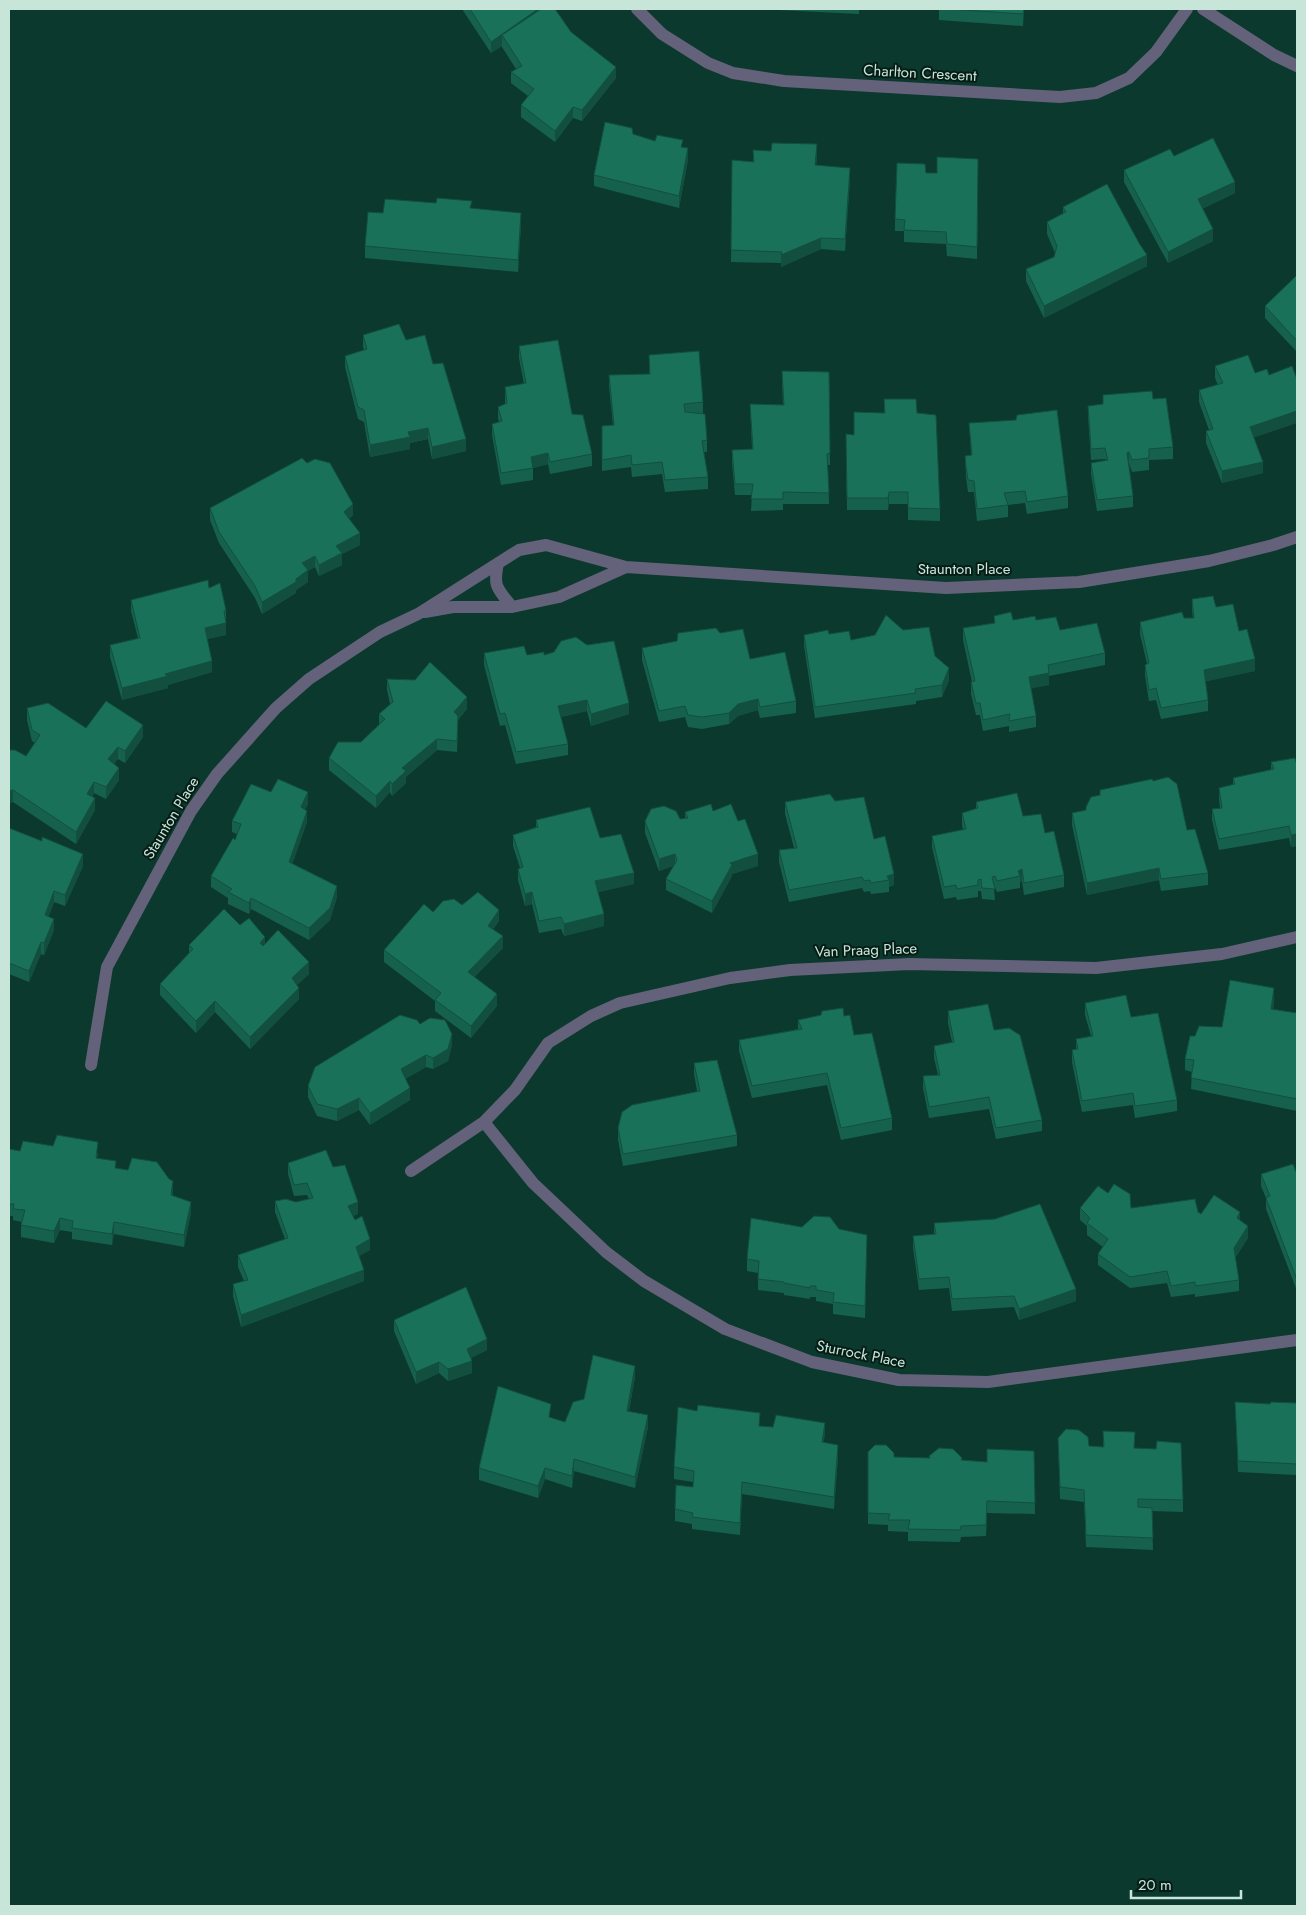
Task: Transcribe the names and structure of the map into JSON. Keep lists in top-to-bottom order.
{
  "streets": {
    "street": [
      "Charlton Crescent",
      "Staunton Place",
      "Van Praag Place",
      "Sturrock Place"
    ]
  },
  "crossings": [
    ["Van Praag Place", "Sturrock Place"]
  ],
  "scale_bar": "20 m"
}
